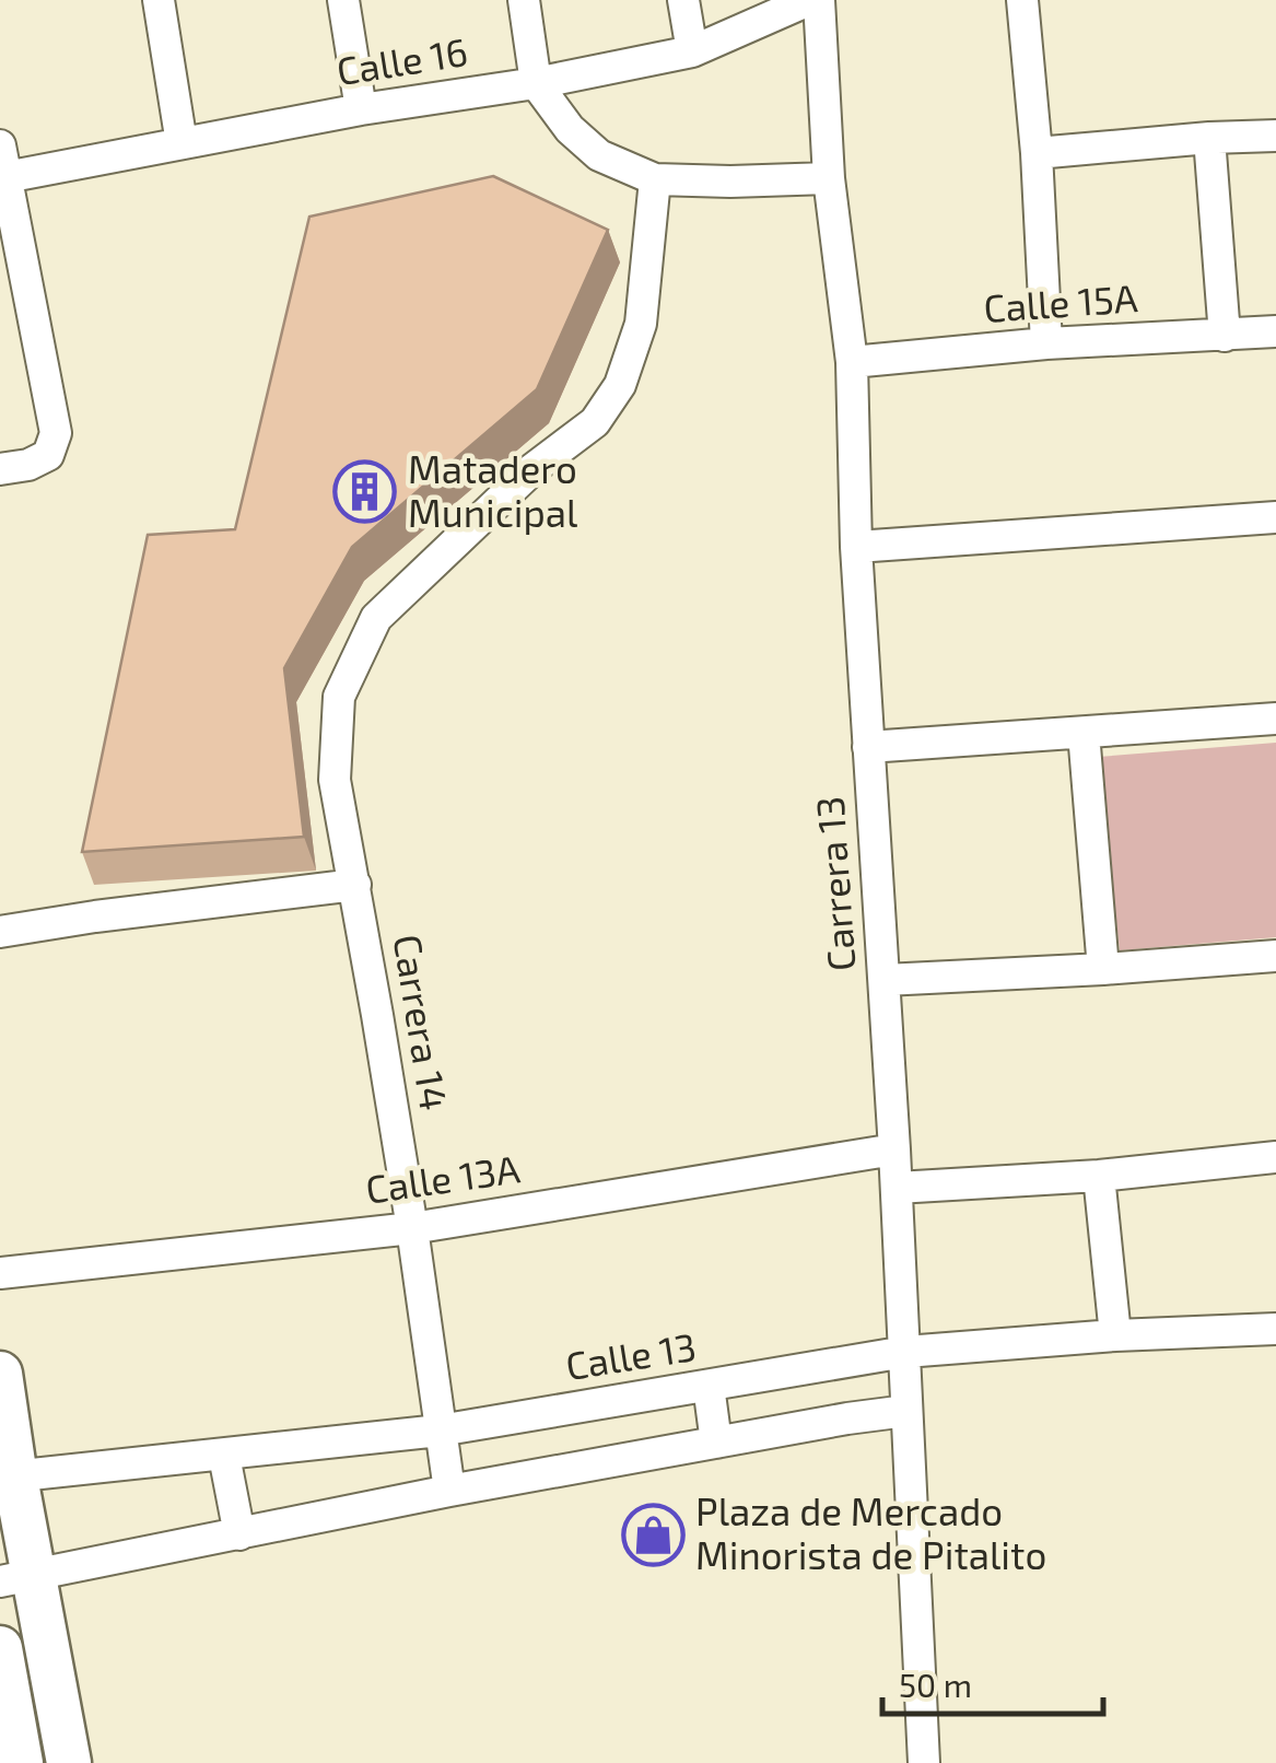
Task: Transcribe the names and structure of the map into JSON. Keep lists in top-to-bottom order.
{
  "streets": {
    "street": [
      "Calle 16",
      "Calle 15A",
      "Carrera 13",
      "Carrera 14",
      "Calle 13A",
      "Calle 13"
    ]
  },
  "crossings": [
    ["Calle 15A", "Carrera 13"],
    ["Carrera 13", "Calle 13A"],
    ["Carrera 13", "Calle 13"],
    ["Carrera 14", "Calle 13A"],
    ["Carrera 14", "Calle 13"]
  ],
  "places": {
    "building": ["Matadero Municipal"],
    "shop": ["Plaza de Mercado Minorista de Pitalito"]
  },
  "scale_bar": "50 m"
}
